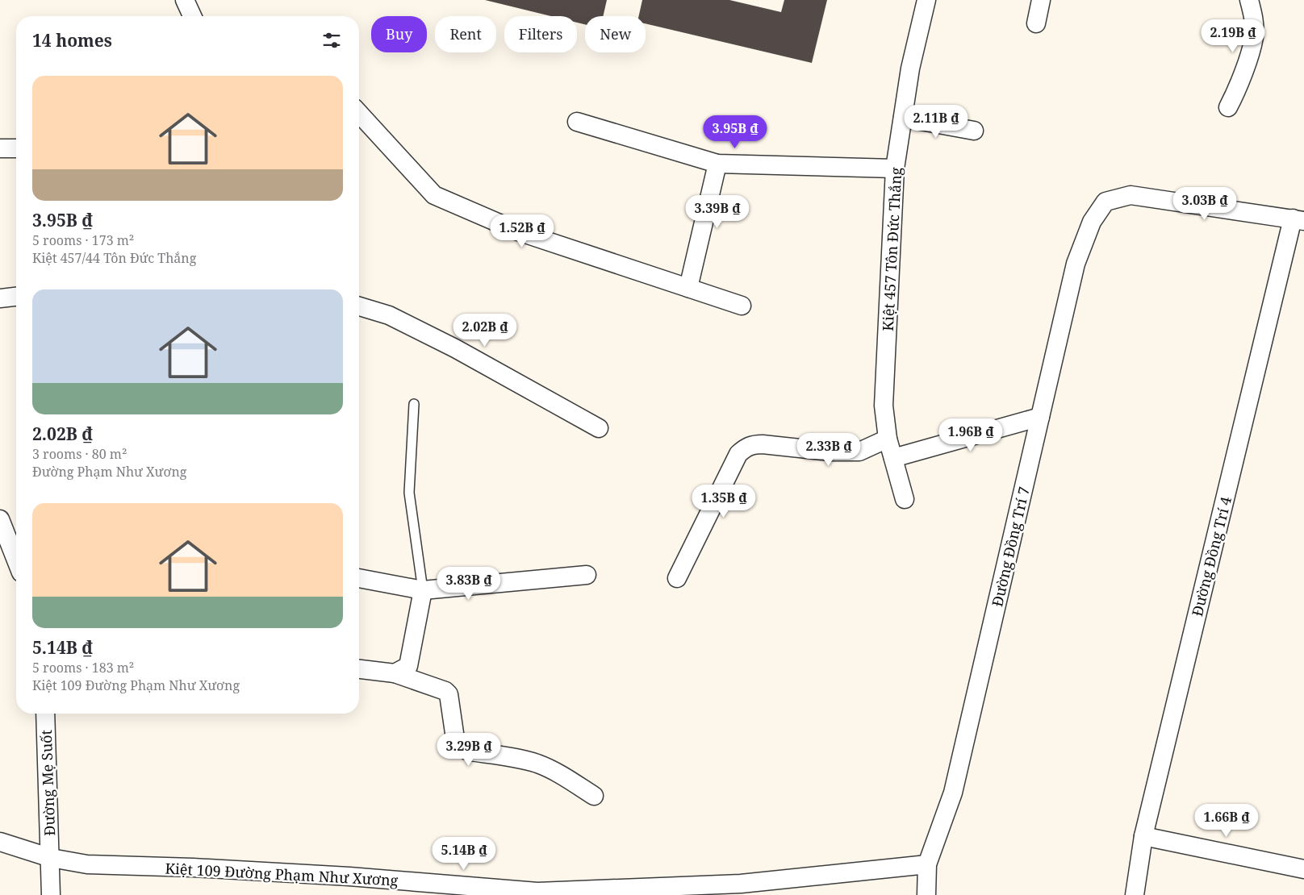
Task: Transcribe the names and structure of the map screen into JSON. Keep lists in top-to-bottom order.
{
  "streets": {
    "street": [
      "Kiệt 457 Tôn Đức Thắng",
      "Đường Đồng Trí 7",
      "Đường Đồng Trí 4",
      "Đường Mẹ Suốt",
      "Kiệt 109 Đường Phạm Như Xương"
    ]
  },
  "crossings": [
    ["Đường Đồng Trí 7", "Đường Đồng Trí 4"],
    ["Đường Đồng Trí 7", "Kiệt 109 Đường Phạm Như Xương"],
    ["Đường Mẹ Suốt", "Kiệt 109 Đường Phạm Như Xương"]
  ],
  "page": {
    "chip": [
      "Buy",
      "Rent",
      "Filters",
      "New"
    ],
    "heading": "14 homes",
    "price": [
      "2.19B ₫",
      "2.11B ₫",
      "3.95B ₫",
      "3.03B ₫",
      "3.39B ₫",
      "1.52B ₫",
      "2.02B ₫",
      "1.96B ₫",
      "2.33B ₫",
      "1.35B ₫",
      "3.83B ₫",
      "3.29B ₫",
      "1.66B ₫",
      "5.14B ₫"
    ],
    "list": [
      {
        "name": "3.95B ₫",
        "note": "5 rooms · 173 m² · Kiệt 457/44 Tôn Đức Thắng"
      },
      {
        "name": "2.02B ₫",
        "note": "3 rooms · 80 m² · Đường Phạm Như Xương"
      },
      {
        "name": "5.14B ₫",
        "note": "5 rooms · 183 m² · Kiệt 109 Đường Phạm Như Xương"
      }
    ]
  }
}
